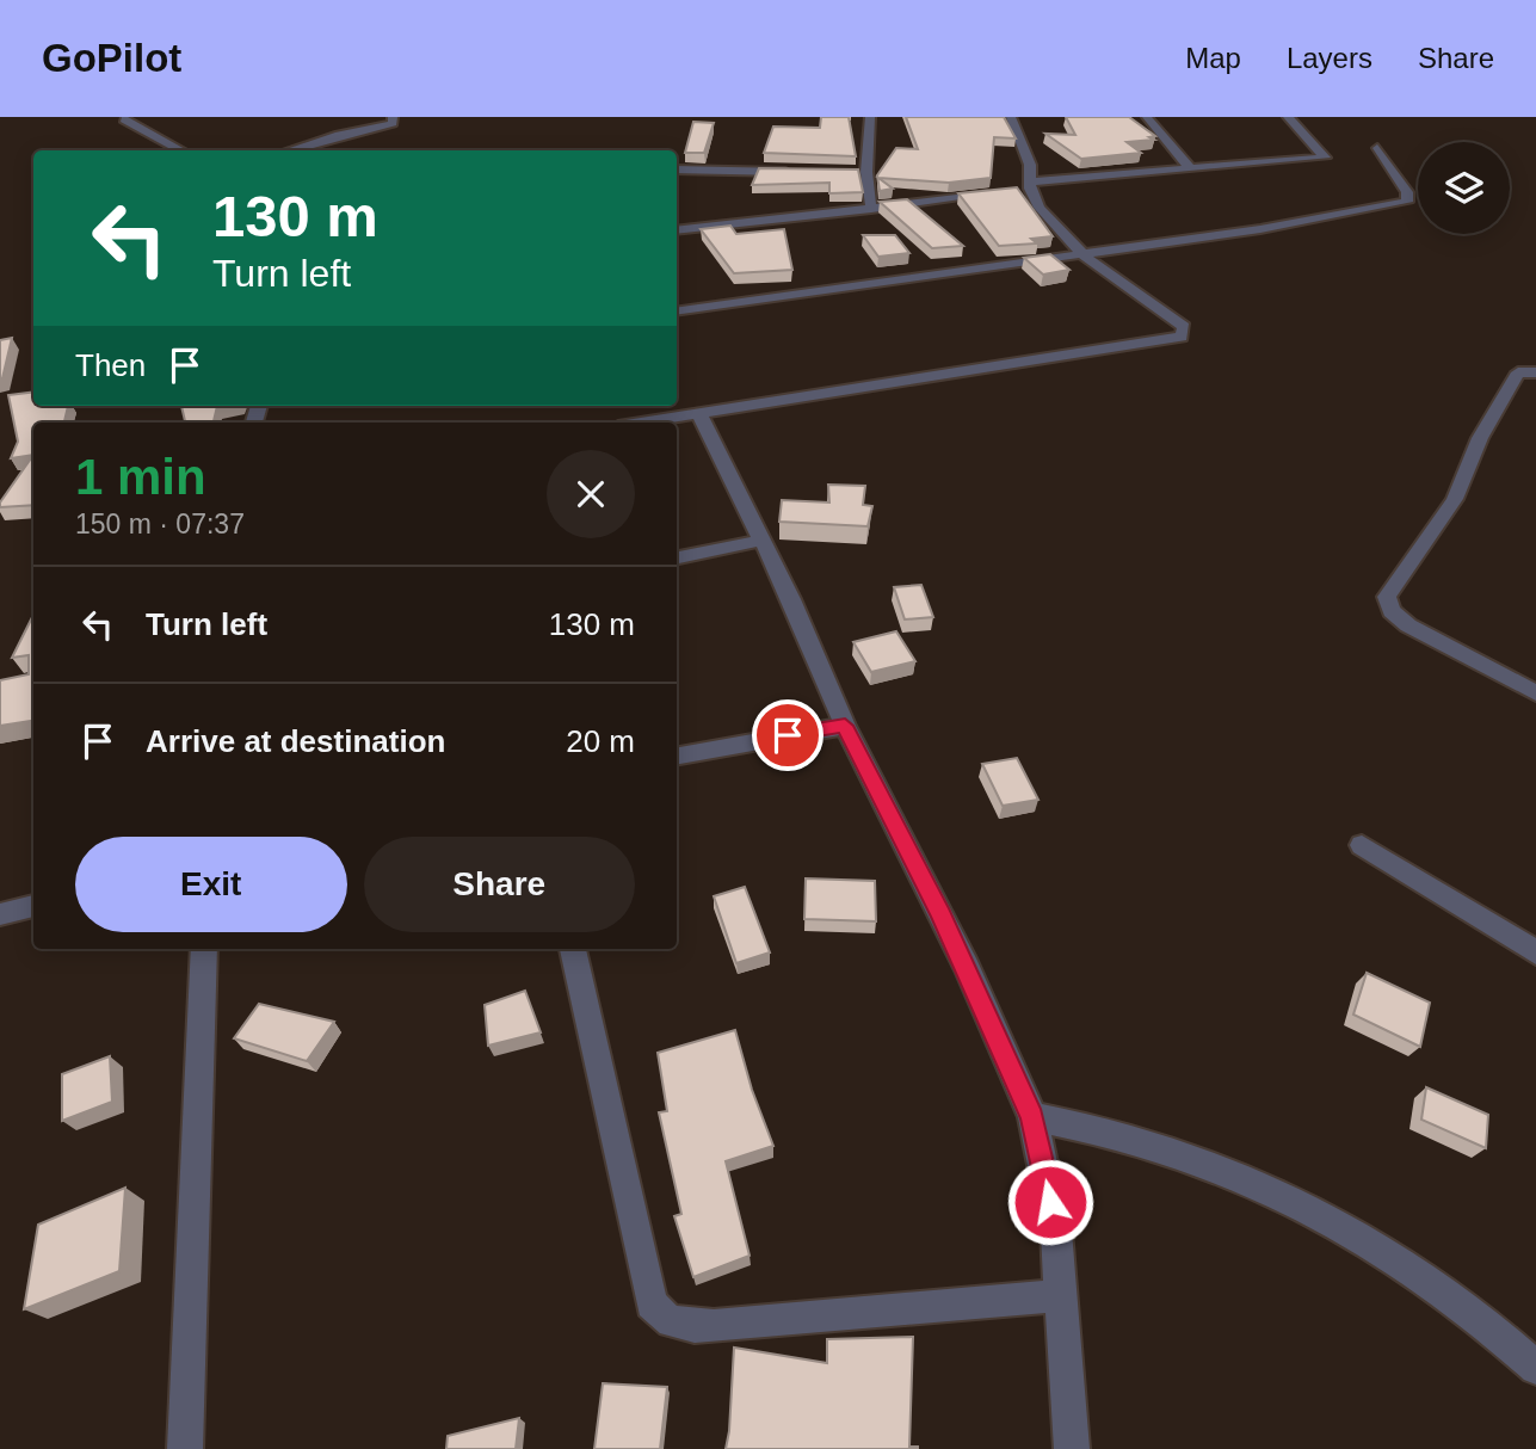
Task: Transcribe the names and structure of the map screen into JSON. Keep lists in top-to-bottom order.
{
  "page": {
    "header": "GoPilot",
    "nav": ["Map", "Layers", "Share"],
    "turn": ["130 m", "Turn left"],
    "then": "Then",
    "heading": ["1 min", "150 m · 07:37"],
    "list": [
      {
        "name": "Turn left",
        "value": "130 m"
      },
      {
        "name": "Arrive at destination",
        "value": "20 m"
      }
    ],
    "buttons": ["Exit", "Share"]
  }
}
